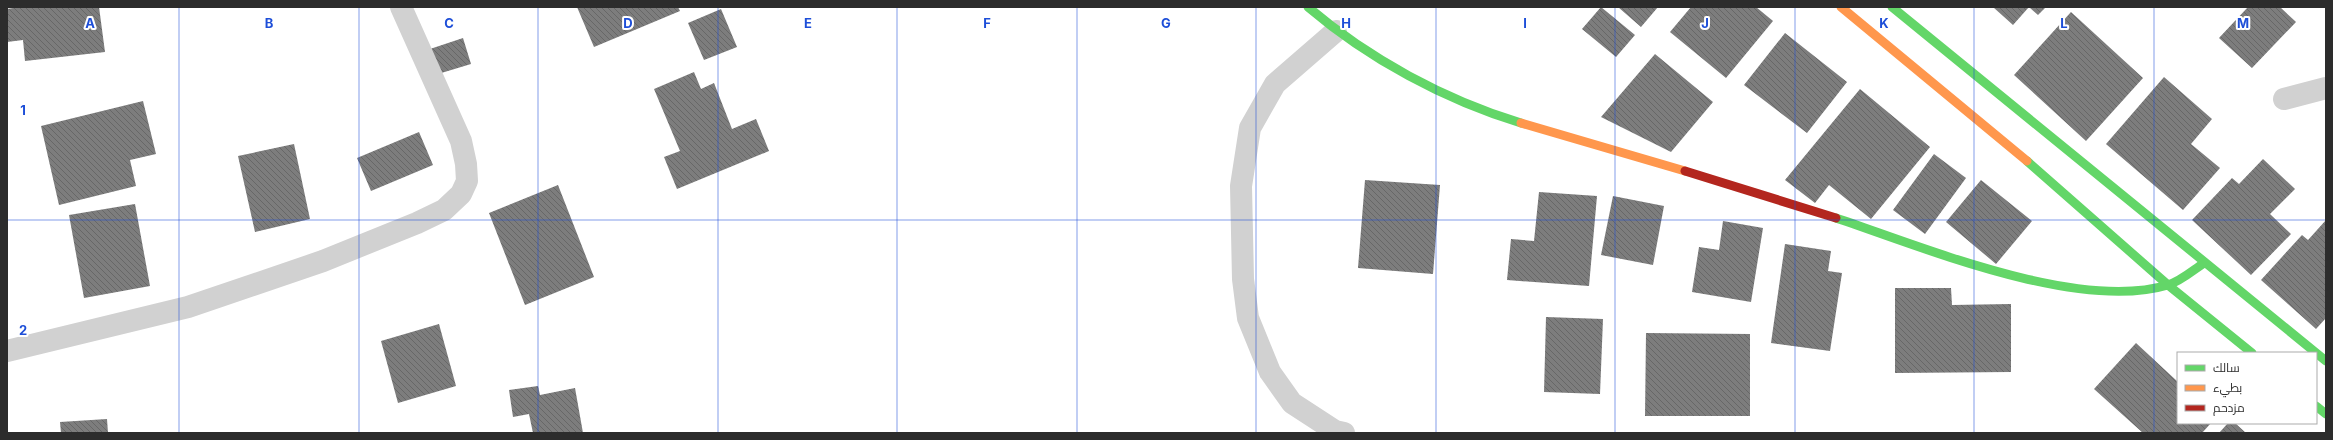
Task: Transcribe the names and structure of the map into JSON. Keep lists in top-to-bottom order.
{
  "legend": ["سالك", "بطيء", "مزدحم"],
  "grid": {
    "columns": [
      "A",
      "B",
      "C",
      "D",
      "E",
      "F",
      "G",
      "H",
      "I",
      "J",
      "K",
      "L",
      "M"
    ],
    "rows": ["1", "2"]
  }
}
